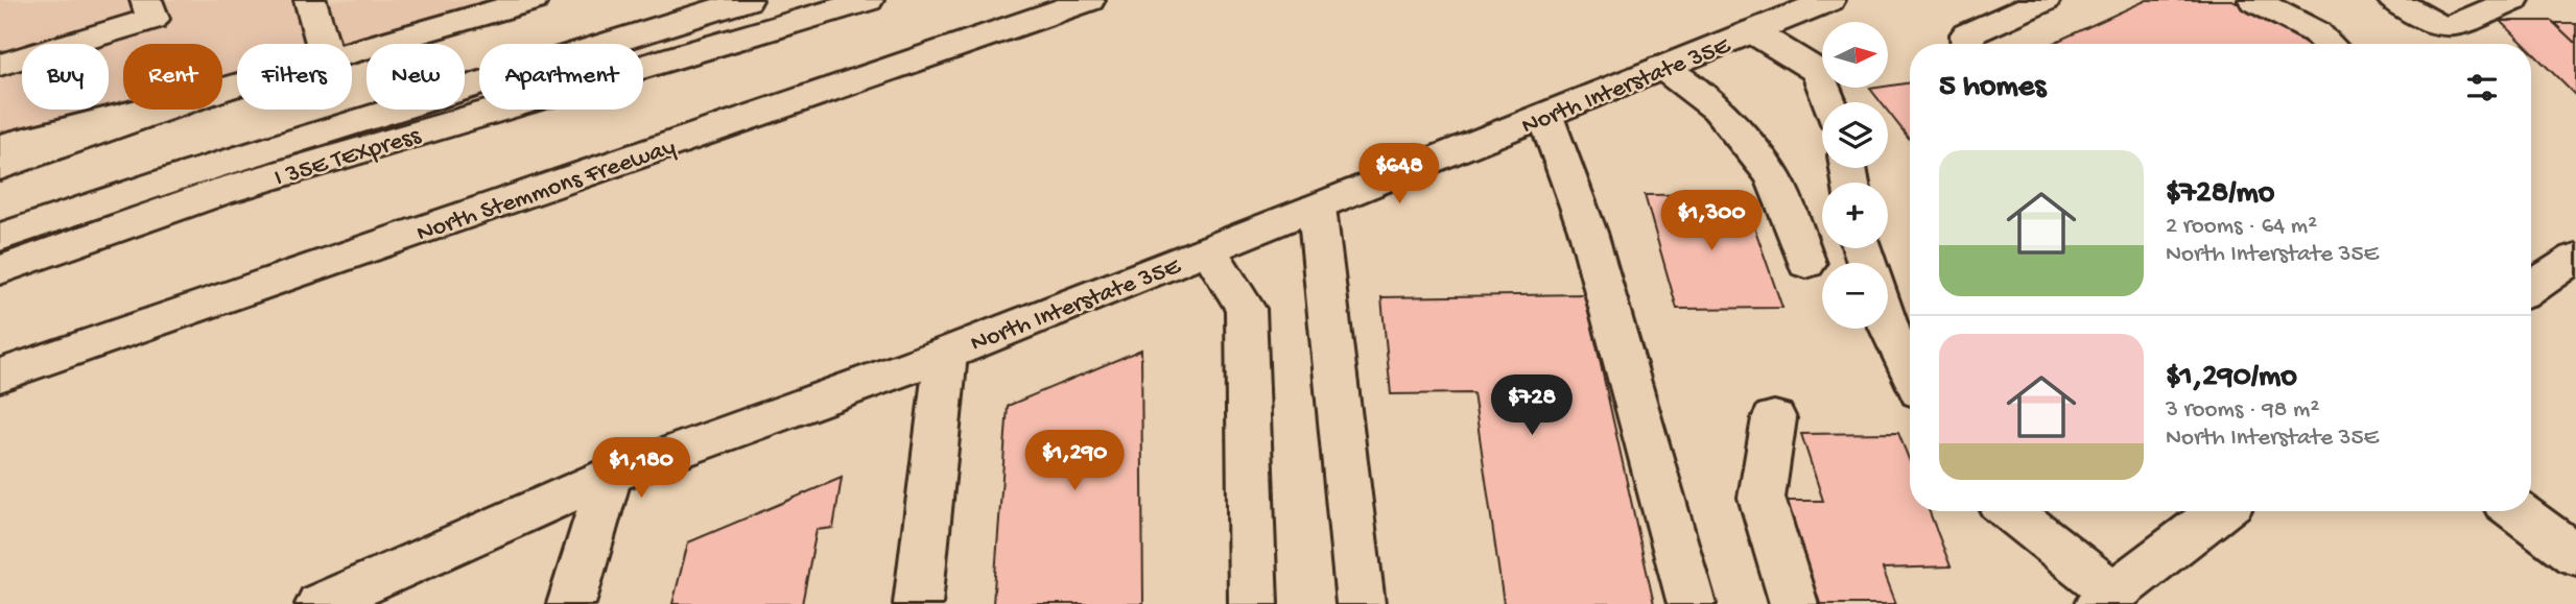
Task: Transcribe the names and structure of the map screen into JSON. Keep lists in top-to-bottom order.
{
  "streets": {
    "main road": ["North Interstate 35E", "I 35E TEXpress", "North Stemmons Freeway"]
  },
  "north": "right",
  "page": {
    "map_buttons": ["+", "−"],
    "chip": [
      "Buy",
      "Rent",
      "Filters",
      "New",
      "Apartment"
    ],
    "heading": "5 homes",
    "list": [
      {
        "name": "$728/mo",
        "note": "2 rooms · 64 m² · North Interstate 35E"
      },
      {
        "name": "$1,290/mo",
        "note": "3 rooms · 98 m² · North Interstate 35E"
      }
    ],
    "price": [
      "$648",
      "$1,300",
      "$728",
      "$1,290",
      "$1,180"
    ]
  }
}
